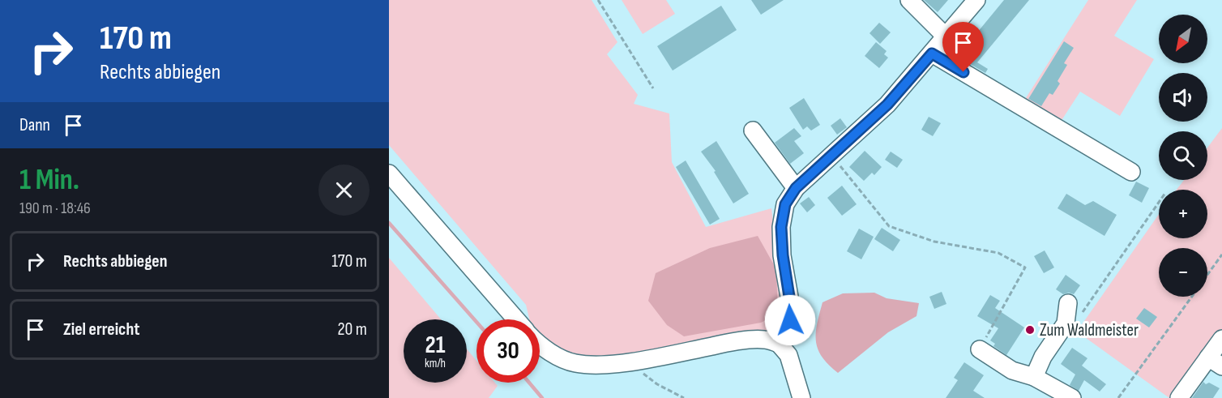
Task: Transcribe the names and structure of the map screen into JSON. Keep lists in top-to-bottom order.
{
  "places": ["Zum Waldmeister"],
  "north": "bottom left",
  "page": {
    "turn": ["170 m", "Rechts abbiegen"],
    "map_buttons": ["+", "−"],
    "then": "Dann",
    "heading": ["1 Min.", "190 m · 18:46"],
    "list": [
      {
        "name": "Rechts abbiegen",
        "value": "170 m"
      },
      {
        "name": "Ziel erreicht",
        "value": "20 m"
      }
    ],
    "speed": "21 km/h",
    "limit": "30"
  }
}
